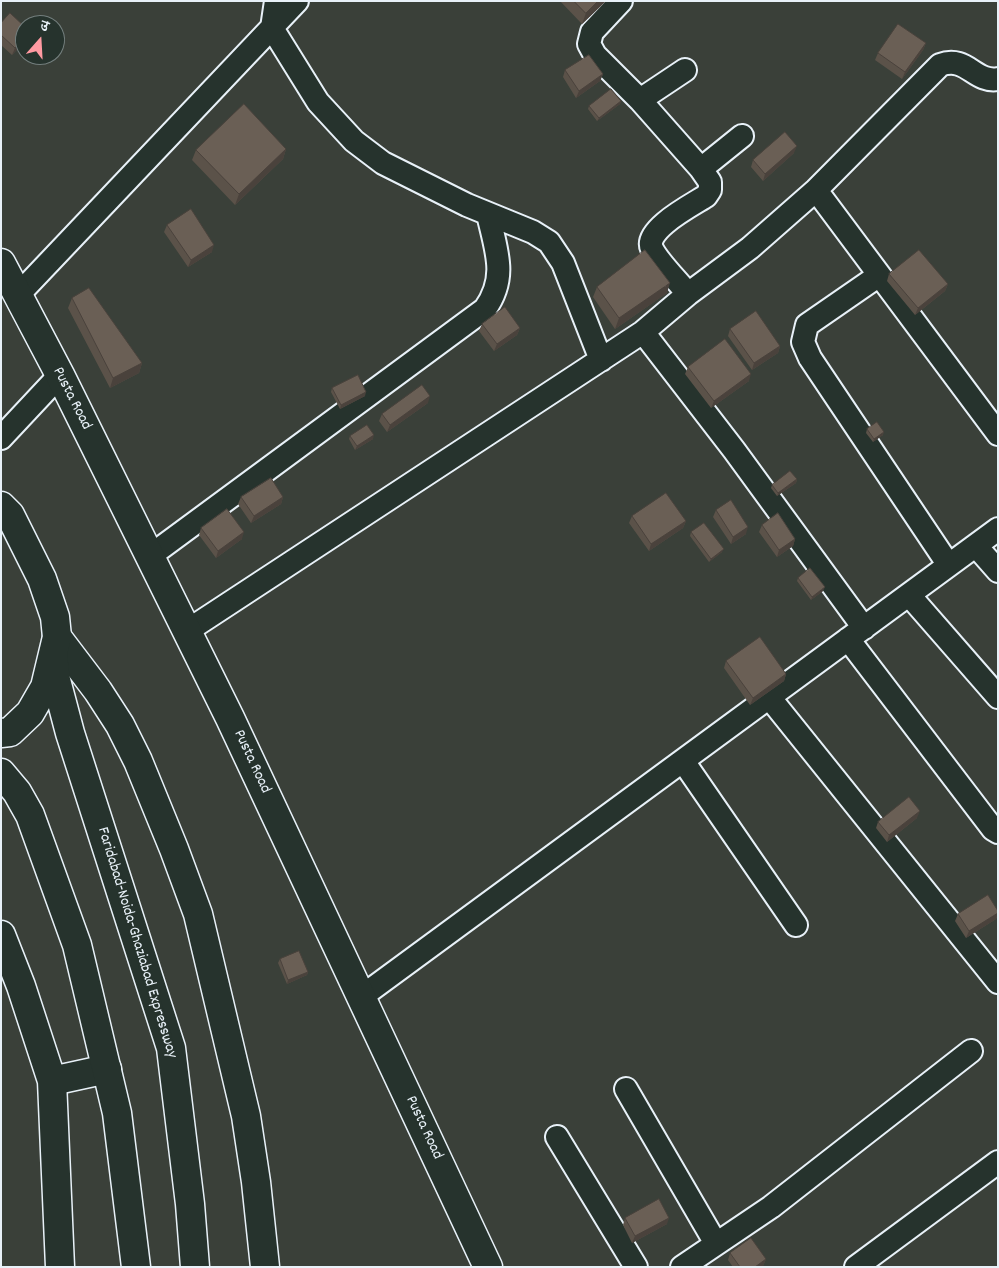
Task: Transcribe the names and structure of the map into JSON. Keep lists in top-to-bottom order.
{
  "streets": {
    "street": ["Pusta Road", "Faridabad-Noida-Ghaziabad Expressway"]
  },
  "north": "top"
}
